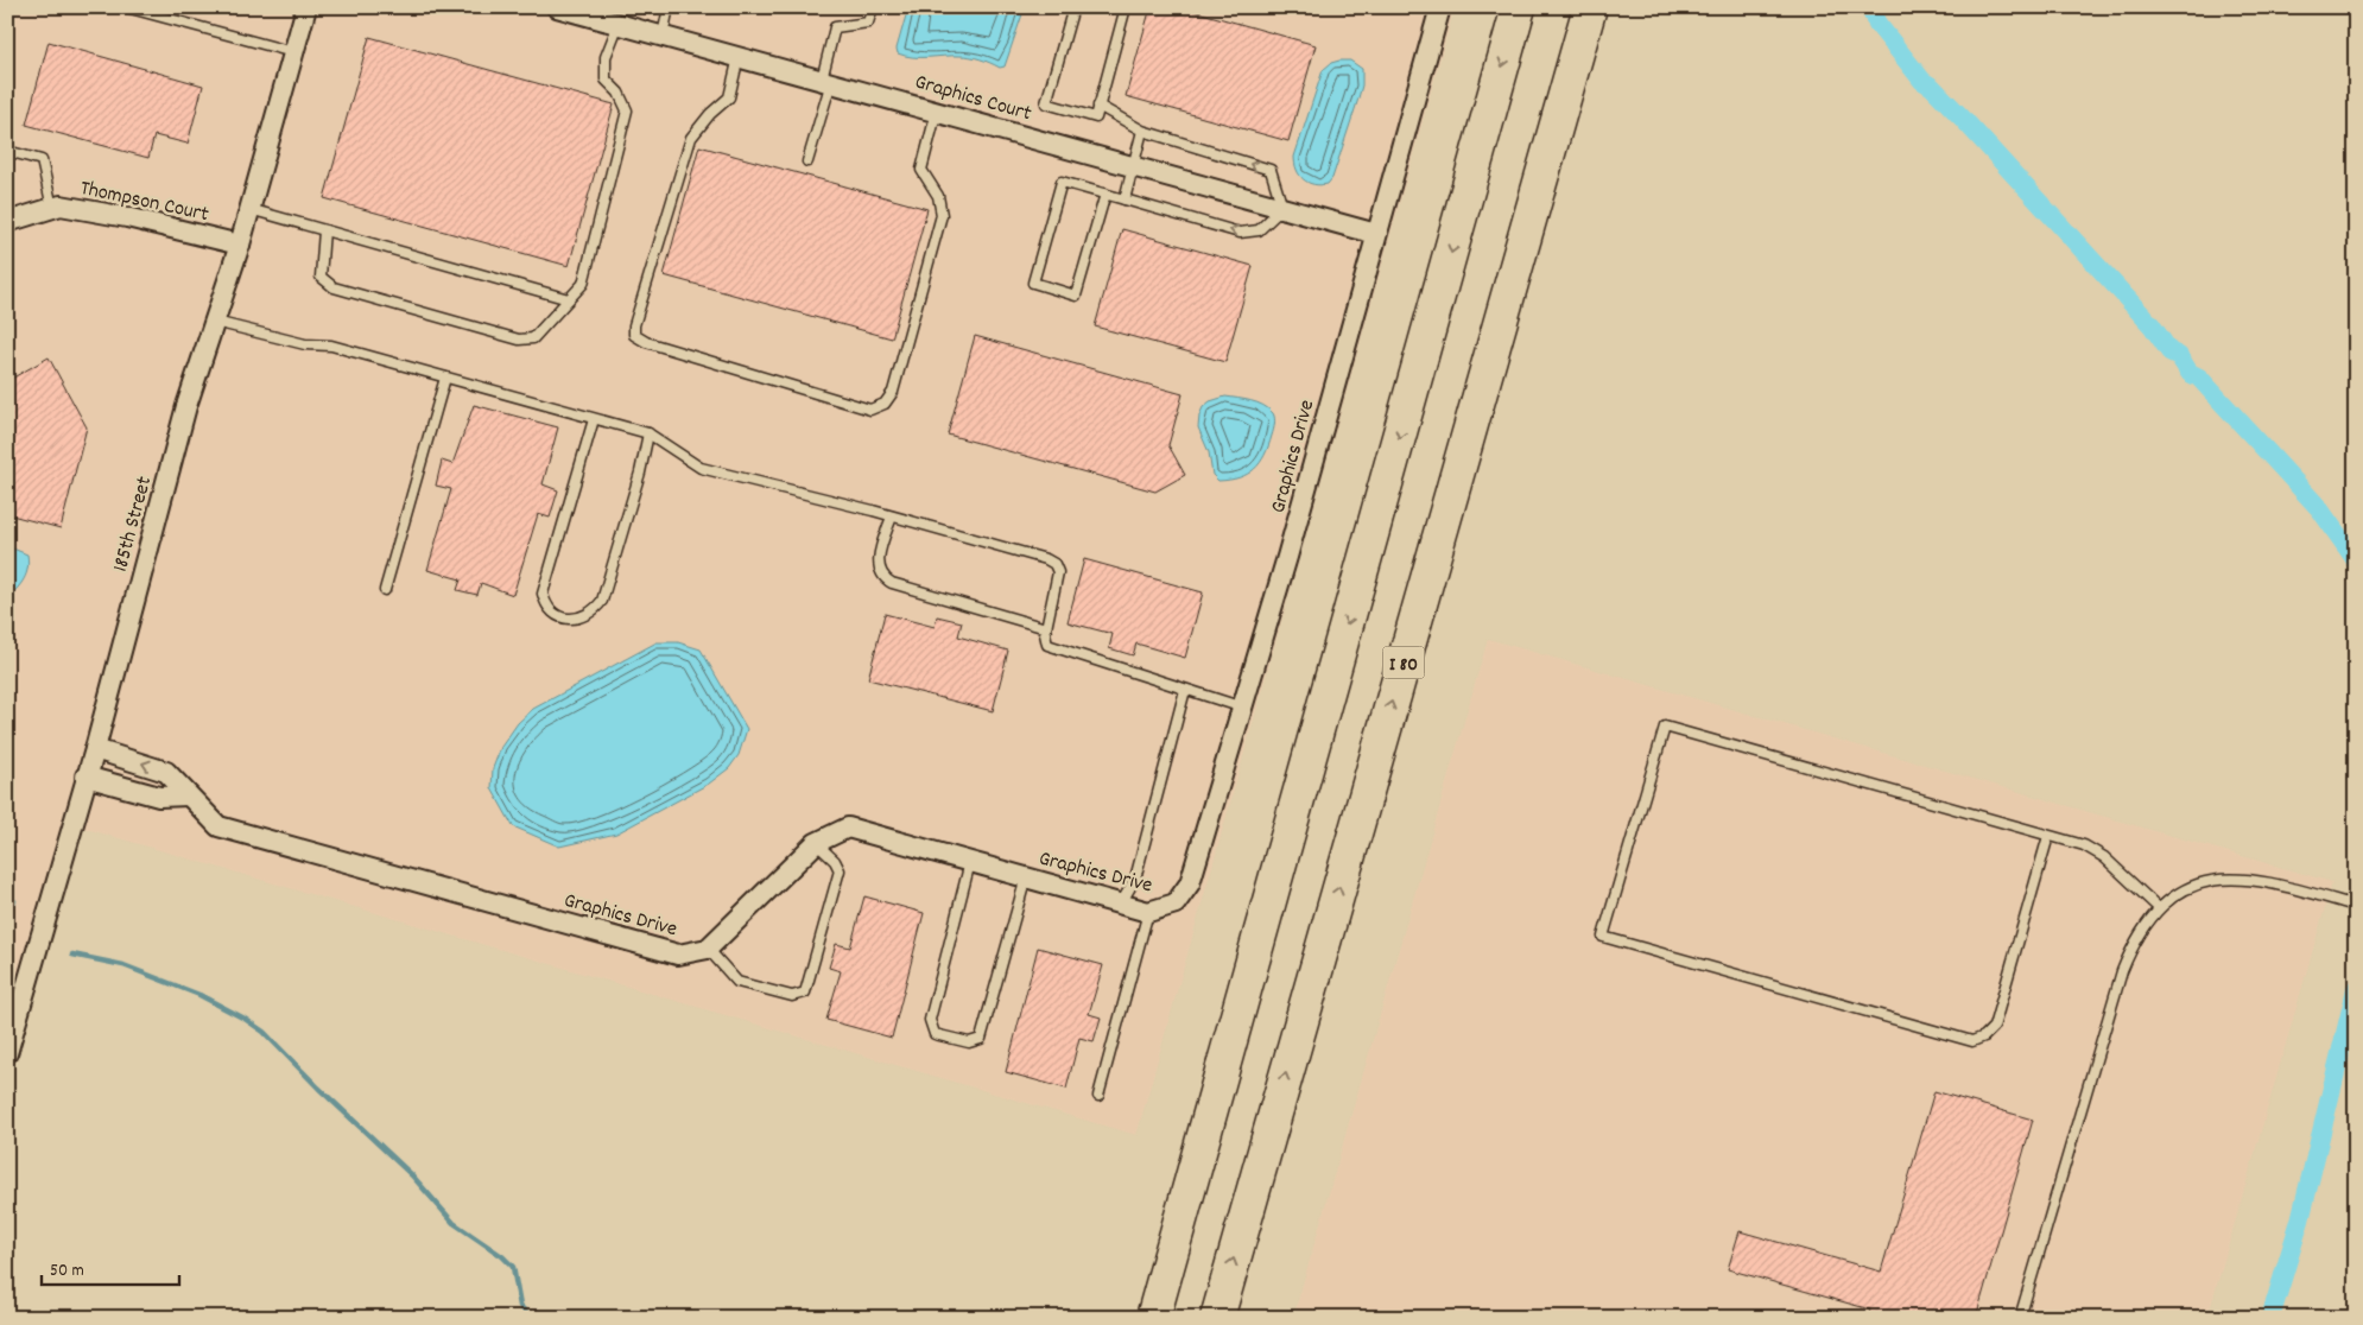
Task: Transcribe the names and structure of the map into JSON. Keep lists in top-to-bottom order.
{
  "streets": {
    "highway": ["I 80"],
    "street": [
      "Graphics Court",
      "Thompson Court",
      "Graphics Drive",
      "185th Street"
    ]
  },
  "crossings": [
    ["Graphics Court", "Graphics Drive"],
    ["Thompson Court", "185th Street"],
    ["Graphics Drive", "185th Street"]
  ],
  "scale_bar": "50 m"
}
